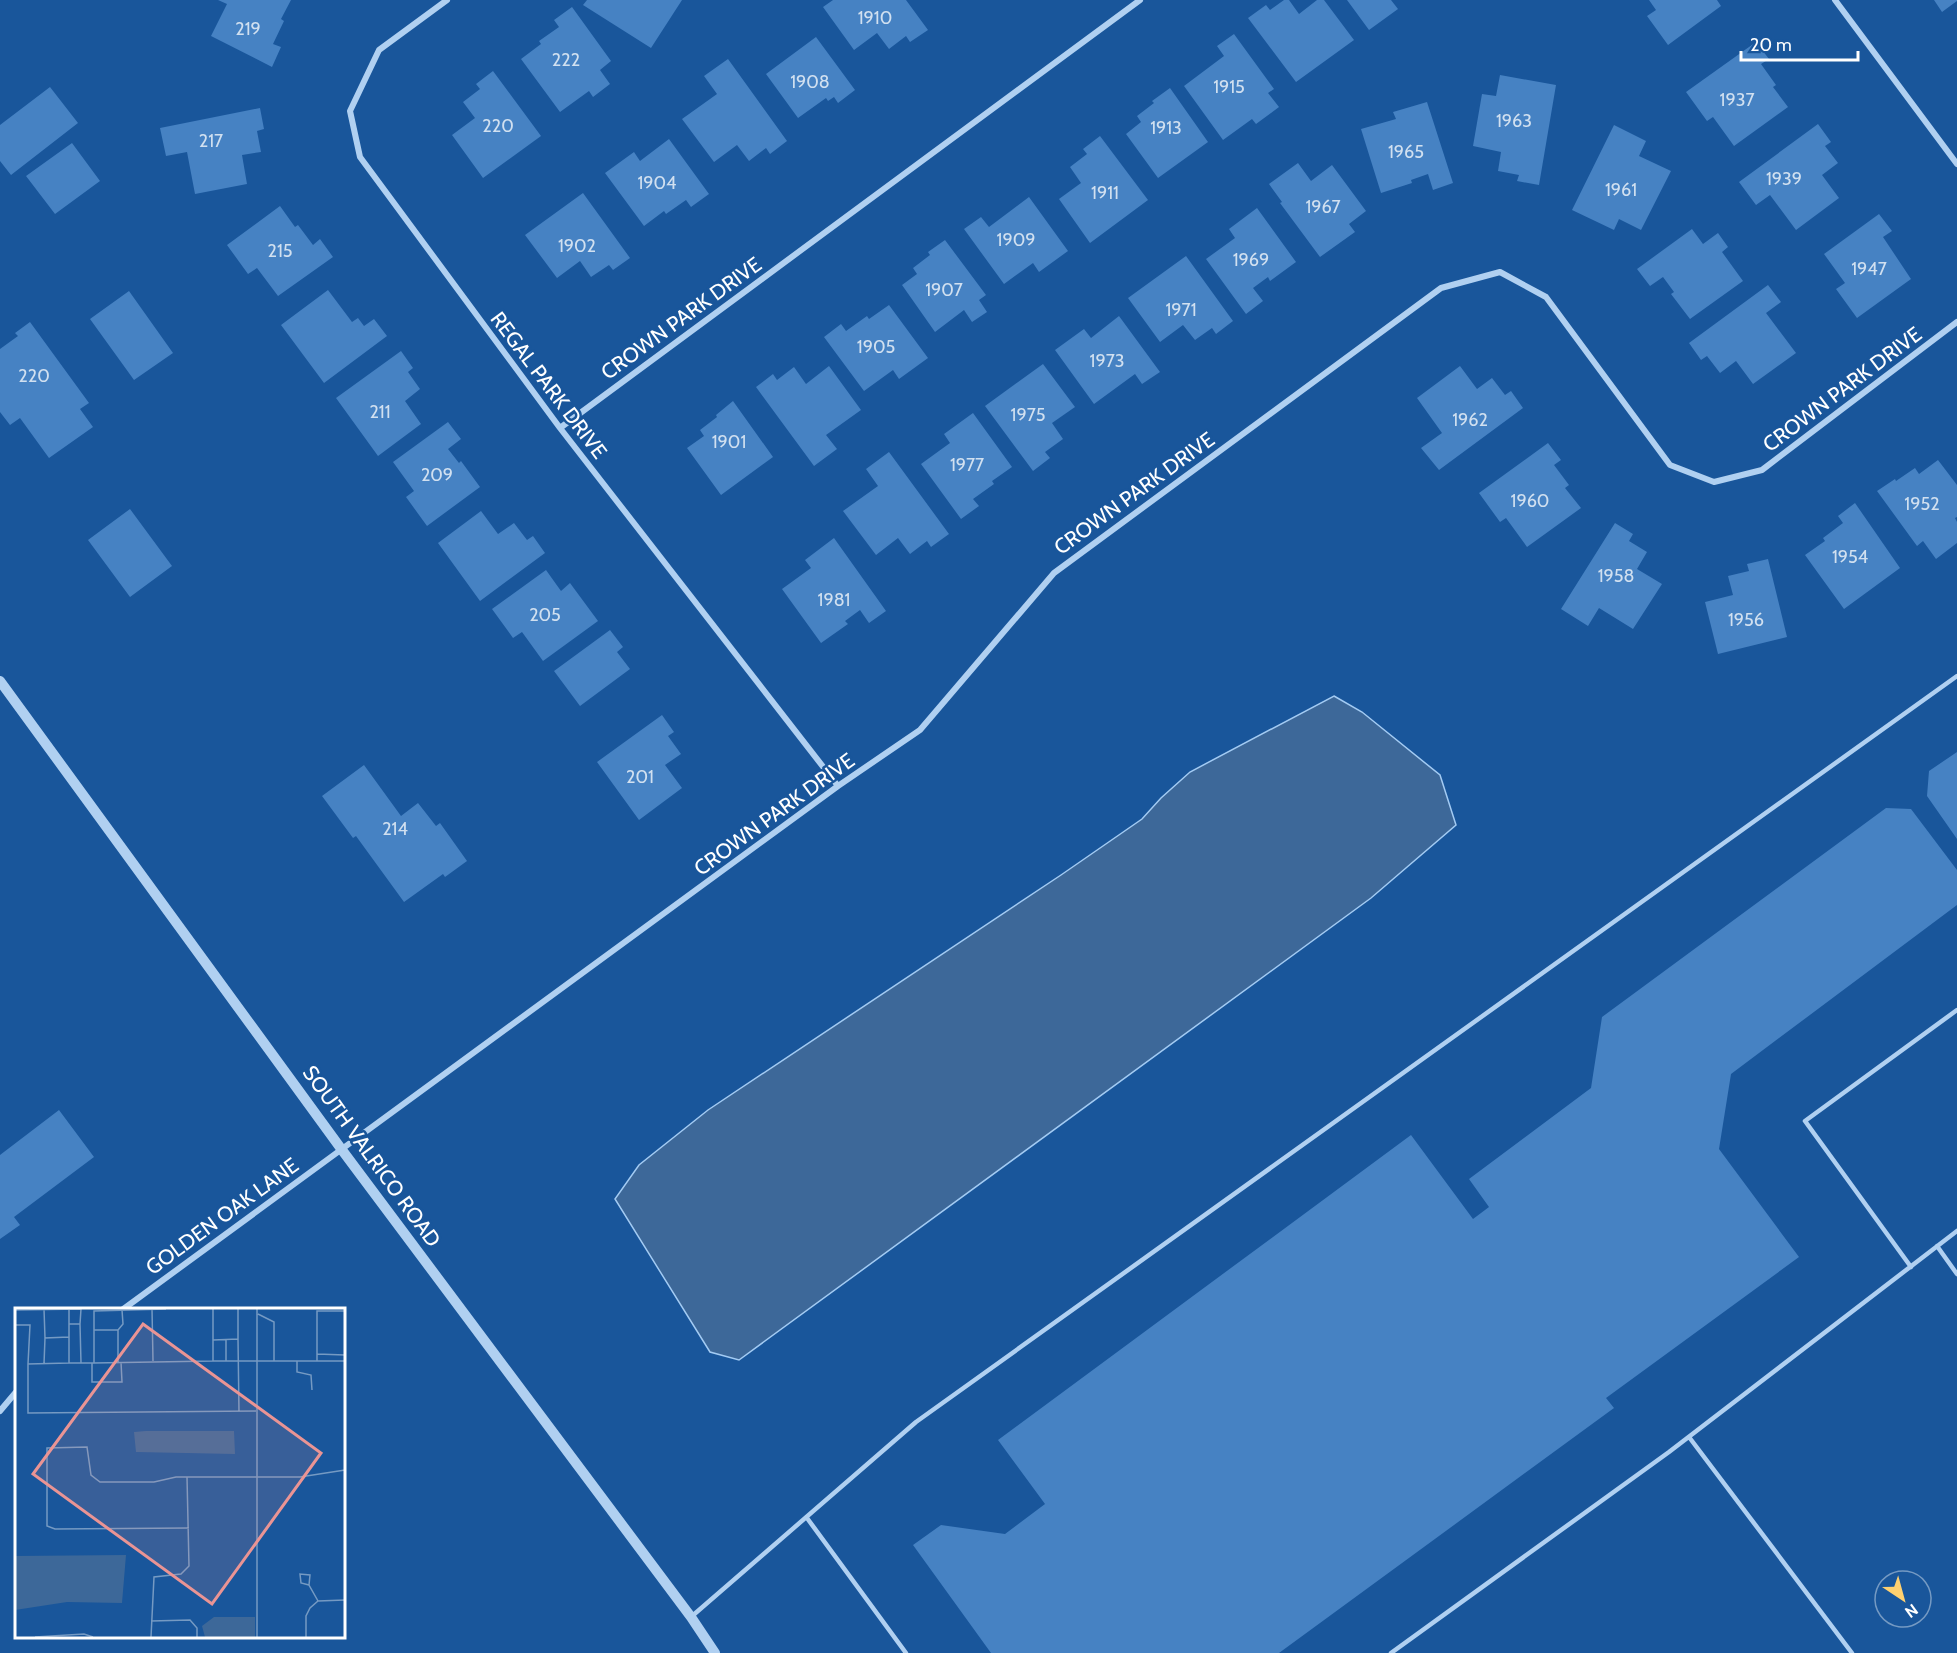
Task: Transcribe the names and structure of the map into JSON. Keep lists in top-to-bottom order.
{
  "streets": {
    "street": [
      "CROWN PARK DRIVE",
      "REGAL PARK DRIVE",
      "SOUTH VALRICO ROAD",
      "GOLDEN OAK LANE"
    ]
  },
  "crossings": [
    ["CROWN PARK DRIVE", "REGAL PARK DRIVE"],
    ["CROWN PARK DRIVE", "SOUTH VALRICO ROAD"],
    ["CROWN PARK DRIVE", "GOLDEN OAK LANE"],
    ["SOUTH VALRICO ROAD", "GOLDEN OAK LANE"]
  ],
  "house_numbers": [
    "1910",
    "219",
    "222",
    "1908",
    "1915",
    "1937",
    "1963",
    "220",
    "1913",
    "217",
    "1965",
    "1939",
    "1904",
    "1961",
    "1911",
    "1967",
    "1909",
    "1902",
    "215",
    "1969",
    "1947",
    "1907",
    "1971",
    "1905",
    "1973",
    "220",
    "211",
    "1975",
    "1962",
    "1901",
    "1977",
    "209",
    "1960",
    "1952",
    "1954",
    "1958",
    "1981",
    "205",
    "1956",
    "201",
    "214"
  ],
  "scale_bar": "20 m",
  "north": "bottom right"
}
